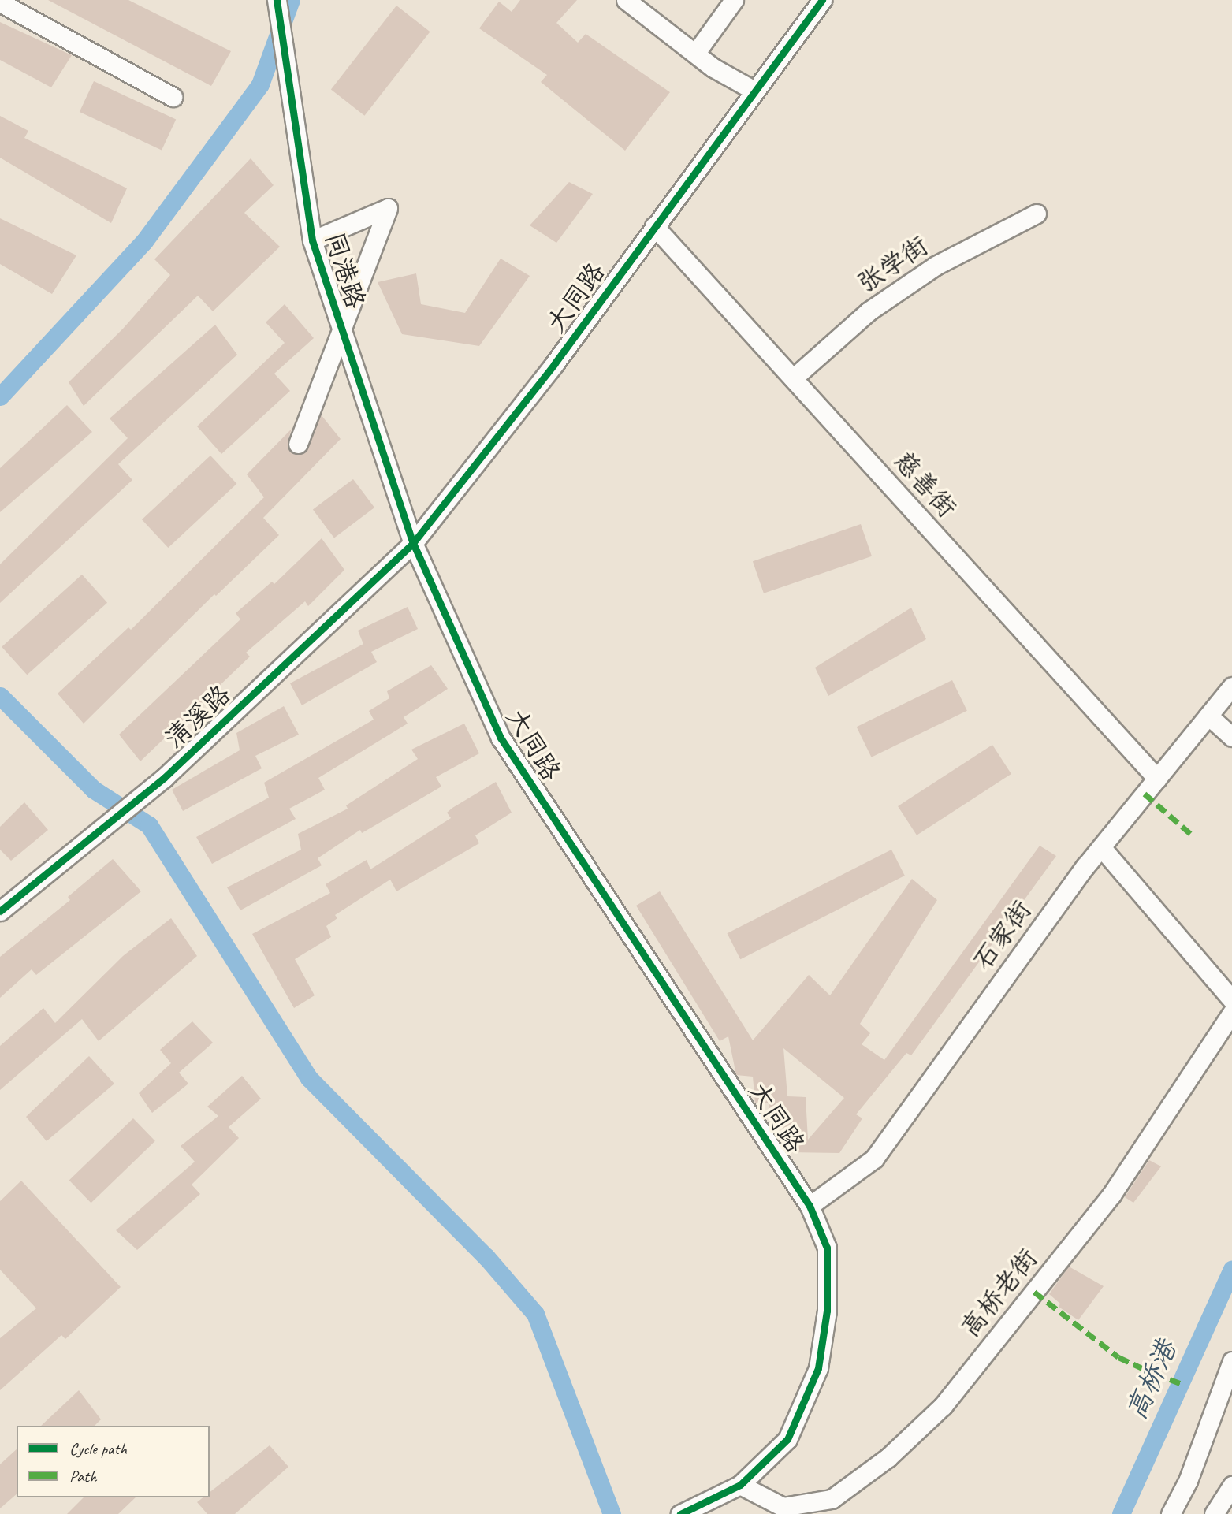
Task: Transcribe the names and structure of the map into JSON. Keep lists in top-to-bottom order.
{
  "streets": {
    "street": [
      "张学街",
      "同港路",
      "大同路",
      "慈善街",
      "清溪路",
      "石家街",
      "高桥老街"
    ]
  },
  "crossings": [
    ["张学街", "慈善街"],
    ["同港路", "大同路"],
    ["同港路", "清溪路"],
    ["大同路", "慈善街"],
    ["大同路", "清溪路"],
    ["大同路", "石家街"],
    ["大同路", "高桥老街"],
    ["慈善街", "石家街"]
  ],
  "water": ["高桥港"],
  "legend": ["Cycle path", "Path"]
}
